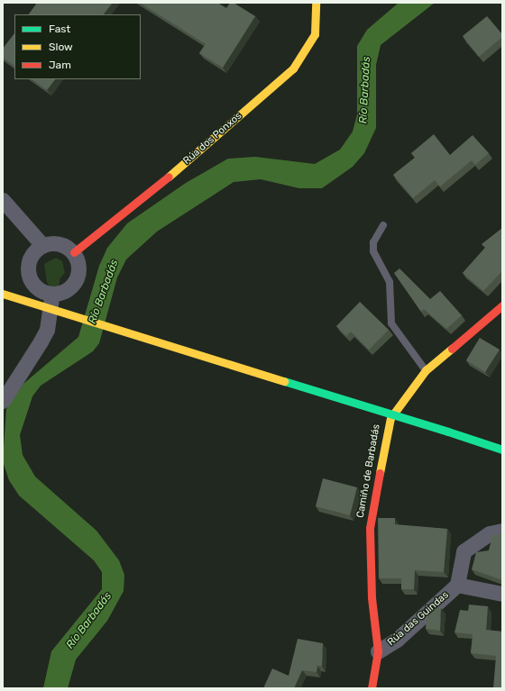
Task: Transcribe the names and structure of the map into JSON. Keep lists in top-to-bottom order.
{
  "streets": {
    "main road": ["Rúa dos Ponxos", "Camiño de Barbadás"],
    "street": ["Rúa das Guindas"]
  },
  "crossings": [
    ["Camiño de Barbadás", "Rúa das Guindas"]
  ],
  "water": ["Río Barbadás"],
  "legend": ["Fast", "Slow", "Jam"]
}
